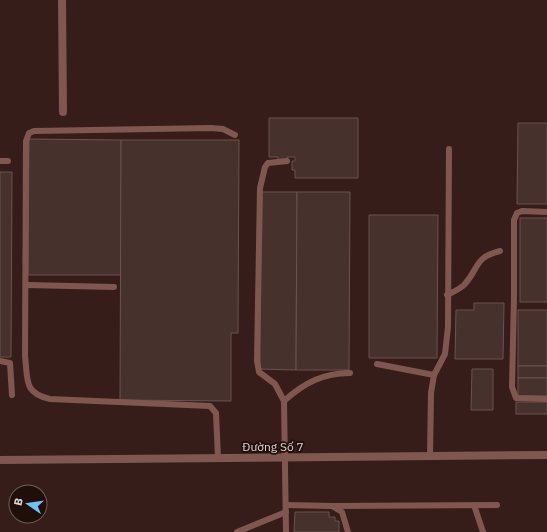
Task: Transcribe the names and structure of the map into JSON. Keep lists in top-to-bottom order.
{
  "streets": {
    "street": ["Đường Số 7"]
  },
  "north": "left"
}
